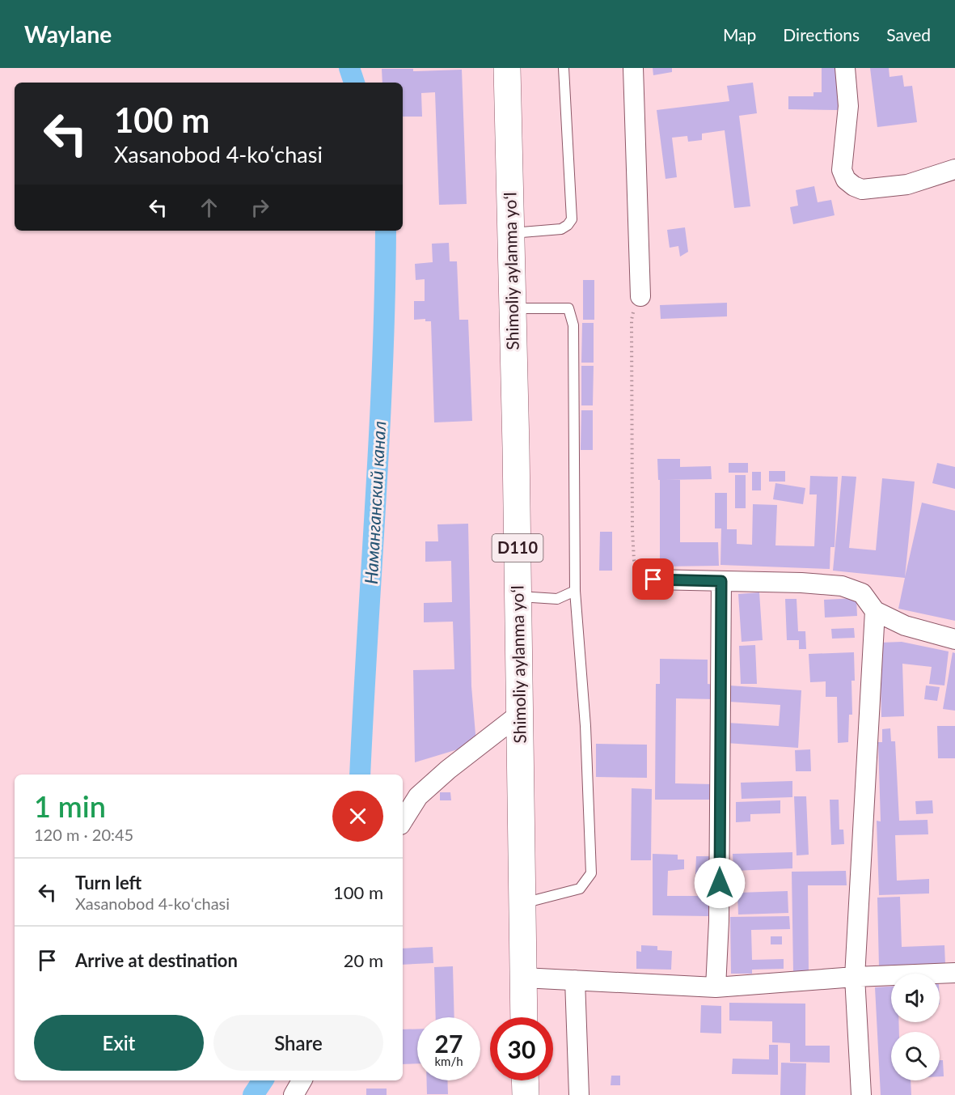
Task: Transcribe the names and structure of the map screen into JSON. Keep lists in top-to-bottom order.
{
  "streets": {
    "main road": ["Shimoliy aylanma yoʻl", "D110"]
  },
  "water": ["Наманганский канал"],
  "page": {
    "header": "Waylane",
    "nav": ["Map", "Directions", "Saved"],
    "turn": ["100 m", "Xasanobod 4-koʻchasi"],
    "heading": ["1 min", "120 m · 20:45"],
    "list": [
      {
        "name": "Turn left",
        "note": "Xasanobod 4-koʻchasi",
        "value": "100 m"
      },
      {
        "name": "Arrive at destination",
        "value": "20 m"
      }
    ],
    "buttons": ["Exit", "Share"],
    "speed": "27 km/h",
    "limit": "30"
  }
}
